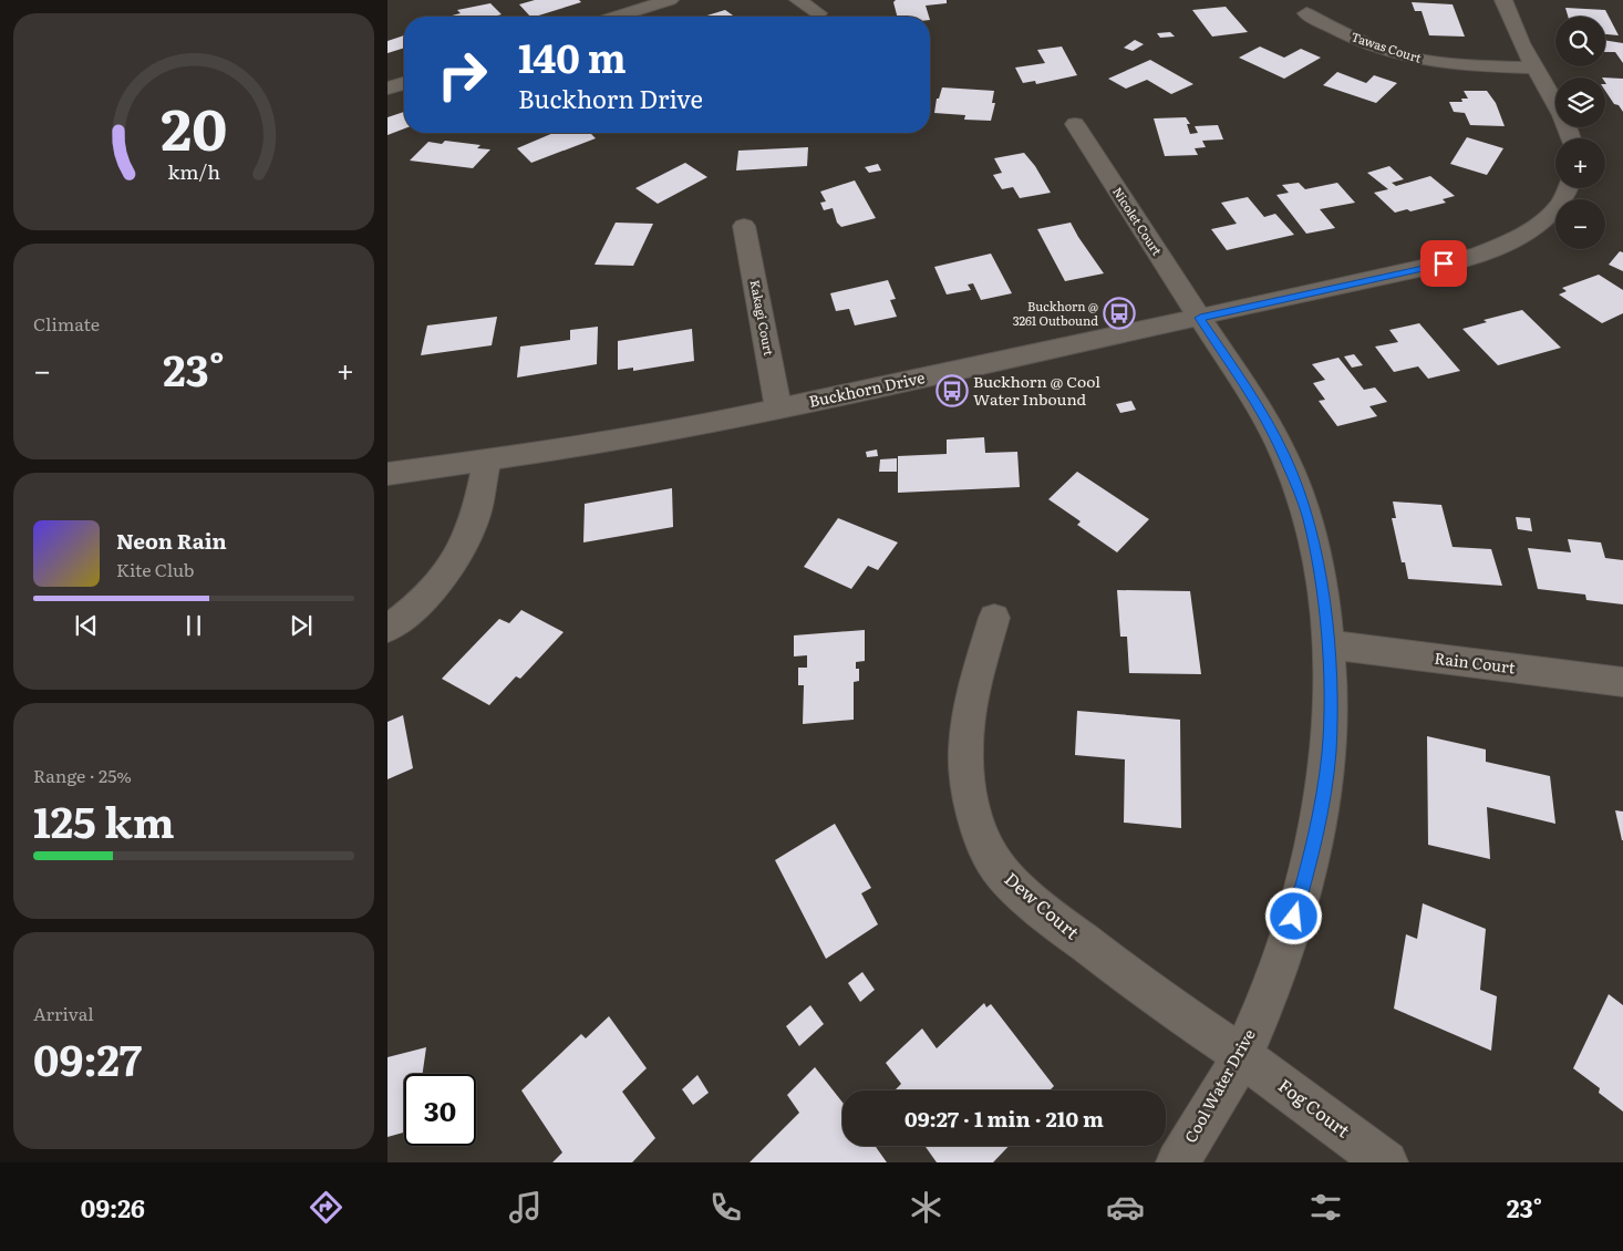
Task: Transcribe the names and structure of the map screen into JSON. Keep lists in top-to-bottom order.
{
  "streets": {
    "street": [
      "Tawas Court",
      "Nicolet Court",
      "Kakagi Court",
      "Buckhorn Drive",
      "Rain Court",
      "Dew Court",
      "Cool Water Drive",
      "Fog Court"
    ]
  },
  "crossings": [
    ["Nicolet Court", "Buckhorn Drive"],
    ["Nicolet Court", "Cool Water Drive"],
    ["Kakagi Court", "Buckhorn Drive"],
    ["Buckhorn Drive", "Cool Water Drive"],
    ["Rain Court", "Cool Water Drive"],
    ["Dew Court", "Cool Water Drive"],
    ["Dew Court", "Fog Court"],
    ["Cool Water Drive", "Fog Court"]
  ],
  "places": {
    "bus stop": ["Buckhorn @ 3261 Outbound", "Buckhorn @ Cool Water Inbound"]
  },
  "page": {
    "map_buttons": ["+", "−"],
    "turn": ["140 m", "Buckhorn Drive"],
    "tile": [
      "Climate",
      ["Range · 25%", "125 km"],
      ["Arrival", "09:27"]
    ],
    "heat": ["−", "23°", "+"],
    "song": ["Neon Rain", "Kite Club"],
    "limit": "30",
    "trip": "09:27 · 1 min · 210 m",
    "tabs": ["09:26", "23°"],
    "gauge": ["20", "km/h"]
  }
}
